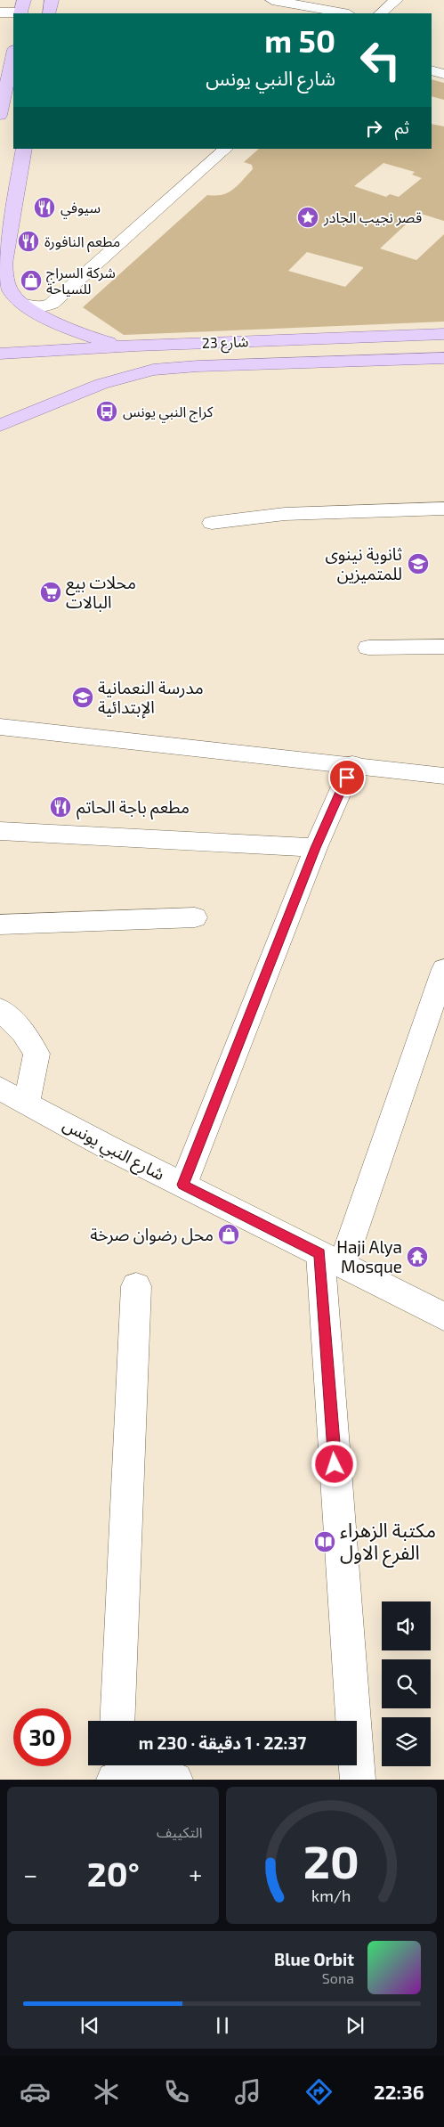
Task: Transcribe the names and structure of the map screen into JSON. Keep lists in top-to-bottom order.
{
  "streets": {
    "main road": ["شارع 23"],
    "street": ["شارع النبي يونس"]
  },
  "places": {
    "restaurant": ["سيوفي", "مطعم النافورة", "مطعم باجة الحاتم"],
    "place": ["قصر نجيب الجادر"],
    "shop": ["شركة السراج للسياحة", "محل رضوان صرخة"],
    "bus stop": ["كراج النبي يونس"],
    "school or university": ["ثانوية نينوى للمتميزين", "مدرسة النعمانية الإبتدائية"],
    "supermarket": ["محلات بيع البالات"],
    "temple": ["Haji Alya Mosque"],
    "library": ["مكتبة الزهراء الفرع الاول"]
  },
  "page": {
    "turn": ["50 m", "شارع النبي يونس"],
    "then": "ثم",
    "limit": "30",
    "trip": "22:37 · 1 دقيقة · 230 m",
    "tile": "التكييف",
    "heat": ["−", "20°", "+"],
    "song": ["Blue Orbit", "Sona"],
    "tabs": "22:36",
    "gauge": ["20", "km/h"]
  }
}
